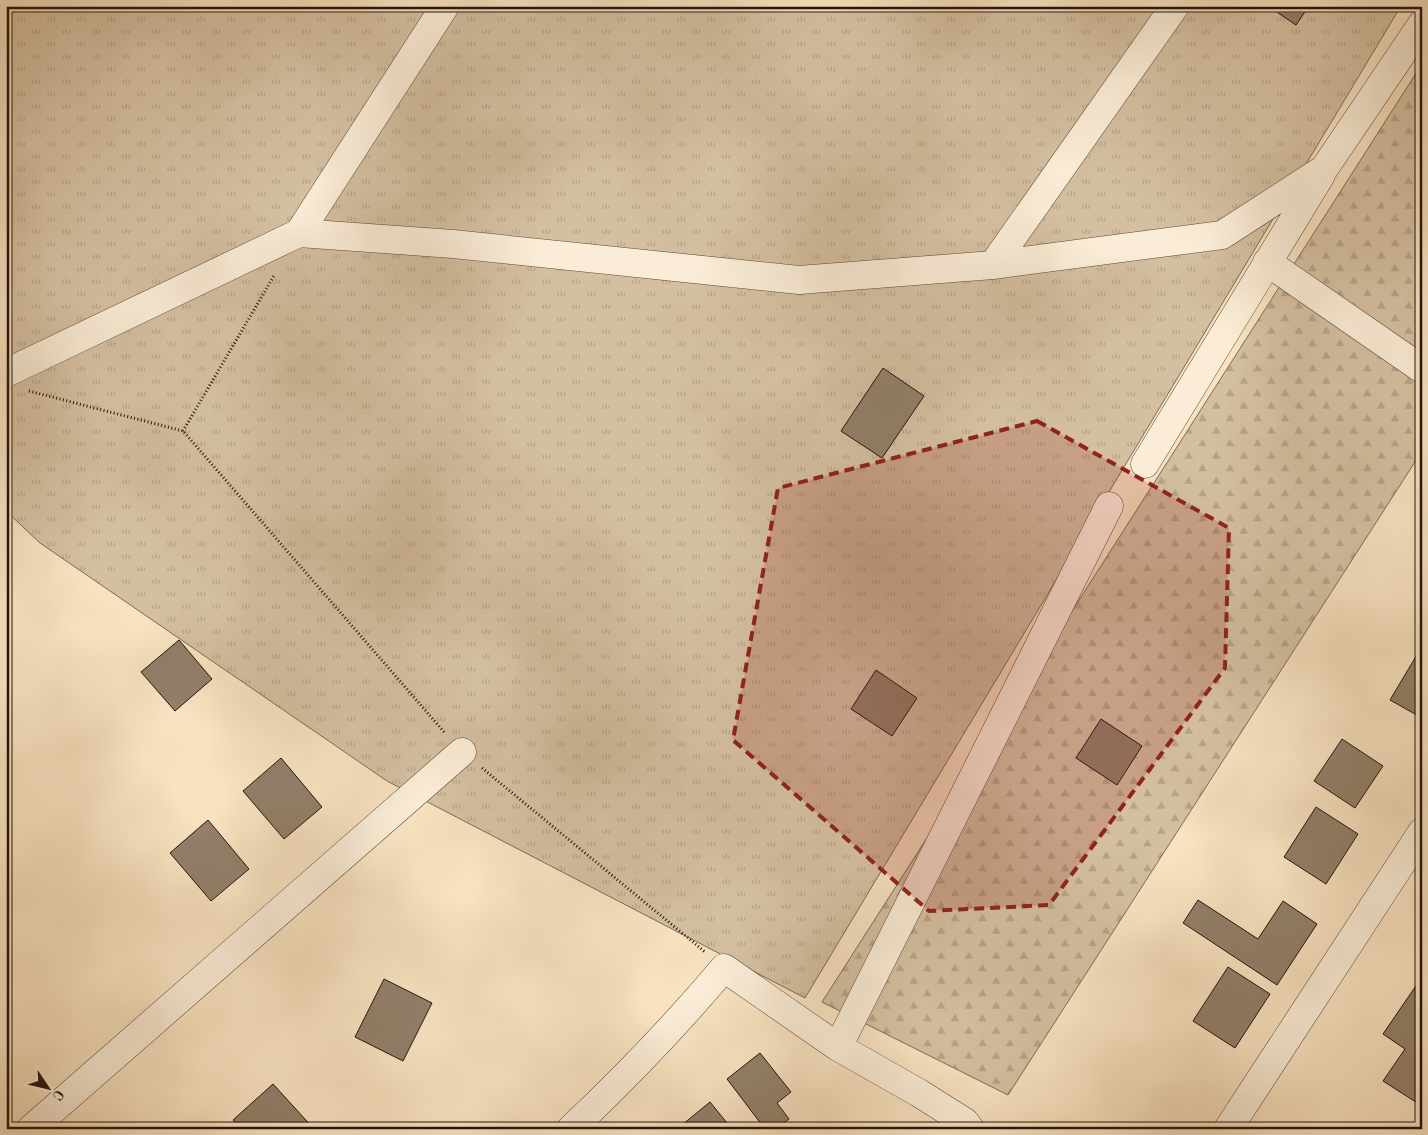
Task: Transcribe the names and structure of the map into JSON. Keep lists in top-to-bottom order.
{
  "north": "bottom right"
}
